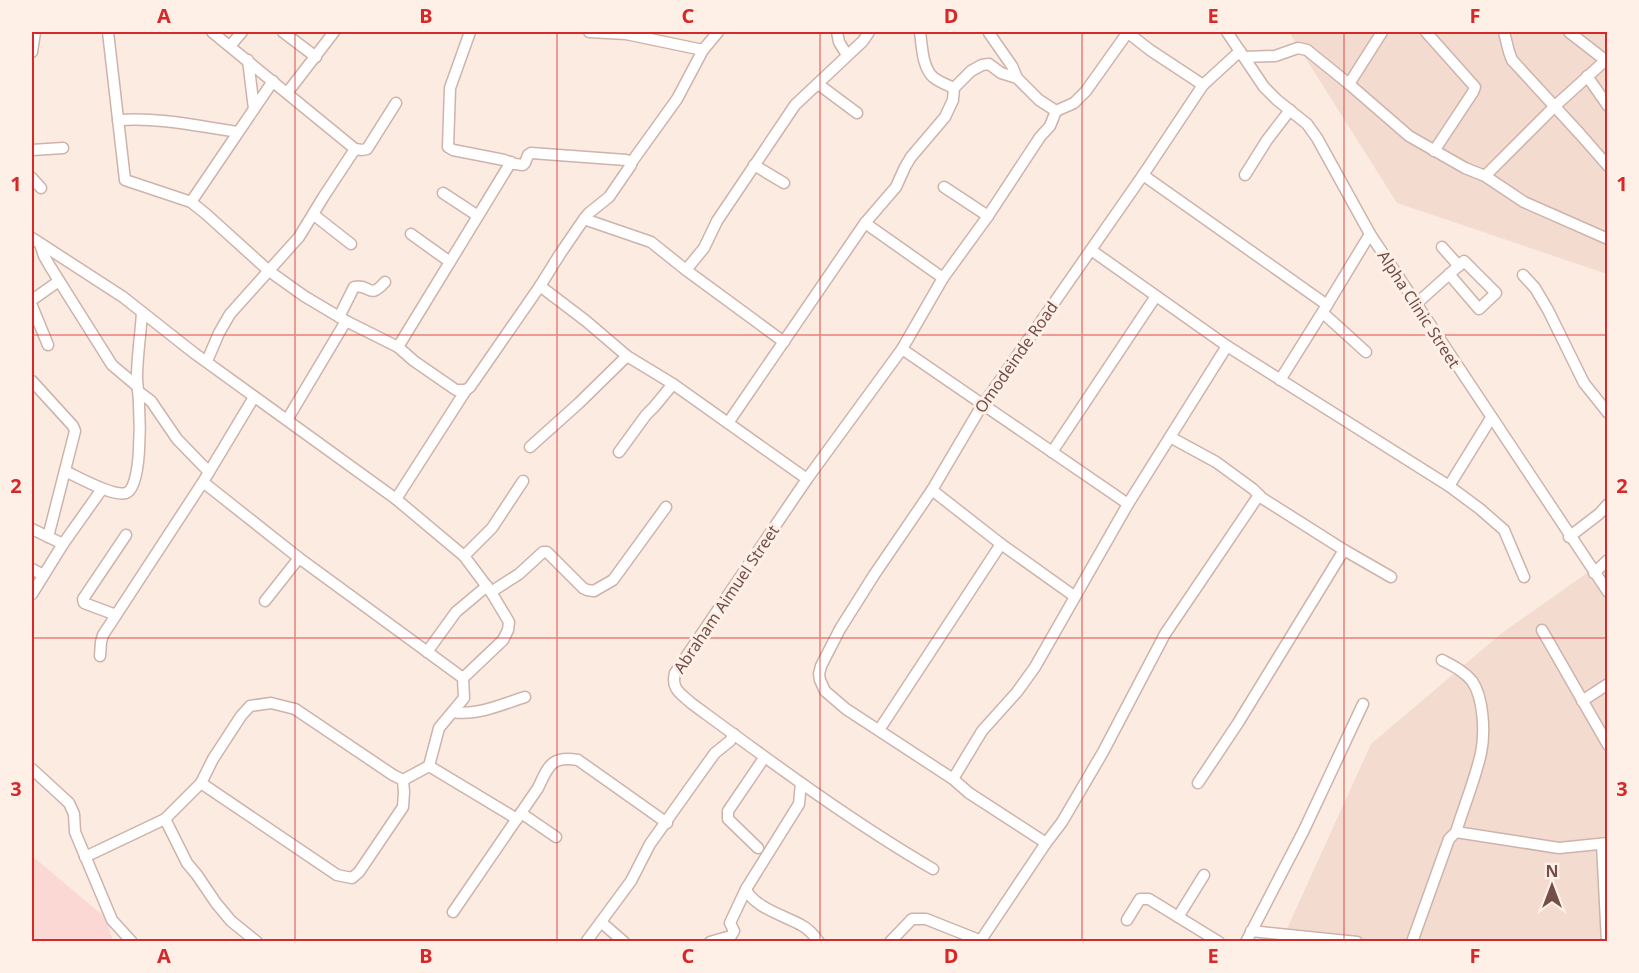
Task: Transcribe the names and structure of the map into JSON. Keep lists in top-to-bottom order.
{
  "streets": {
    "street": ["Alpha Clinic Street", "Omodeinde Road", "Abraham Aimuel Street"]
  },
  "crossings": [
    ["Alpha Clinic Street", "Omodeinde Road"]
  ],
  "north": "top",
  "grid": {
    "columns": [
      "A",
      "B",
      "C",
      "D",
      "E",
      "F"
    ],
    "rows": ["1", "2", "3"]
  }
}
